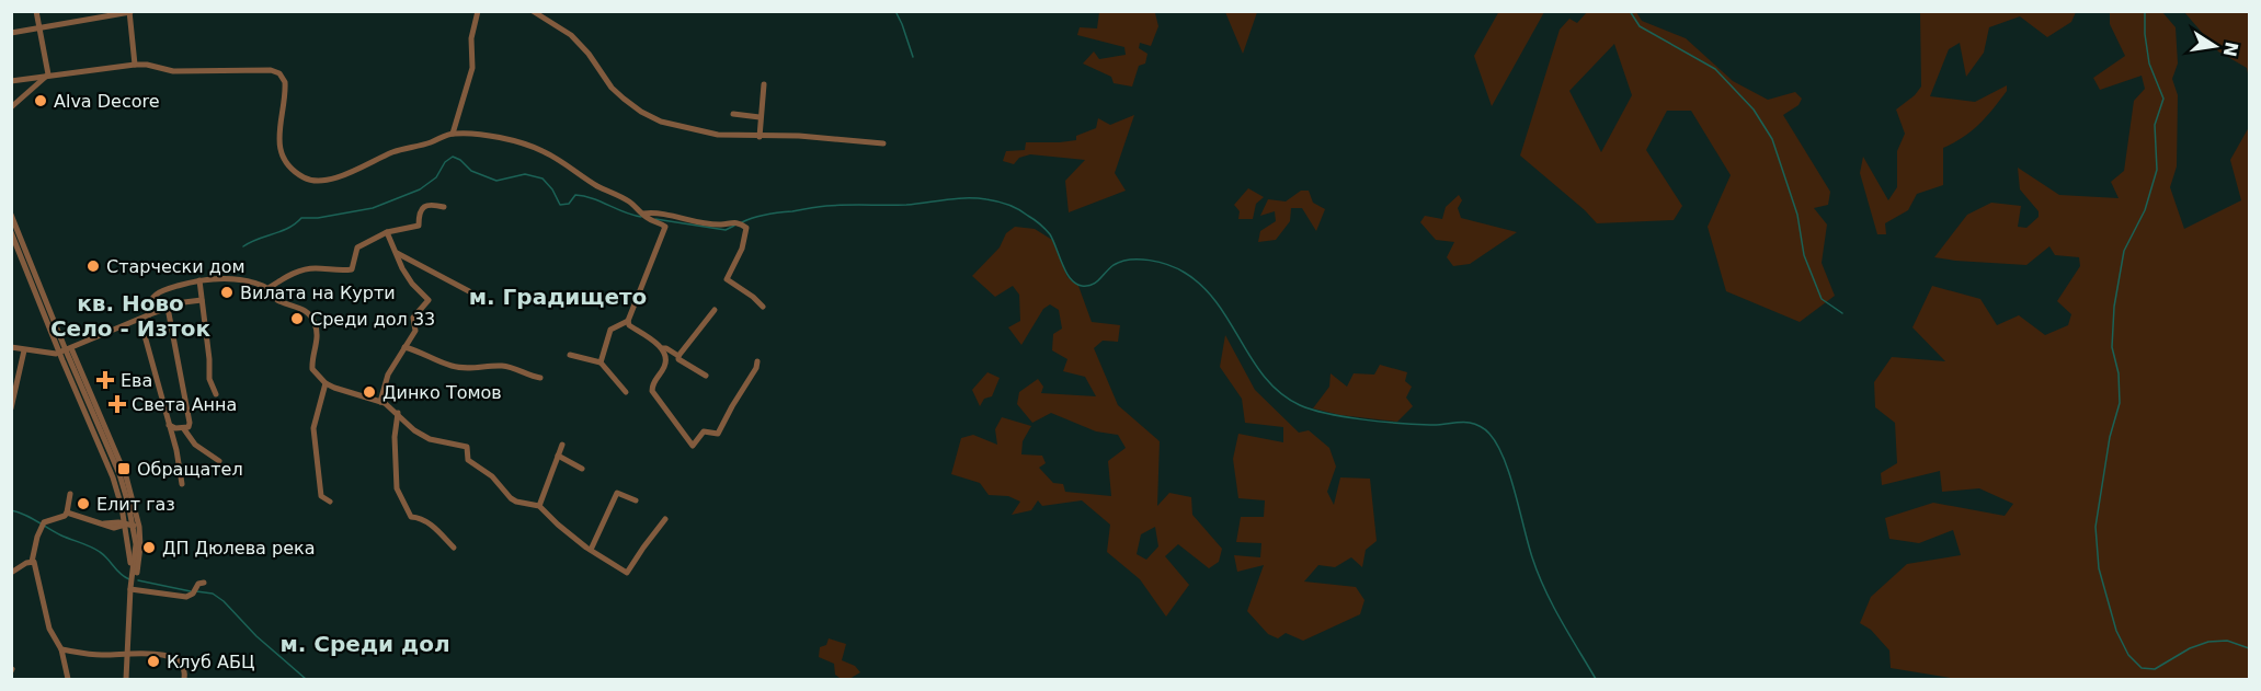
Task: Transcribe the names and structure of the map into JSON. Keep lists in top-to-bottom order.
{
  "districts": ["м. Градището", "кв. Ново Село - Изток", "м. Среди дол"],
  "places": {
    "other": [
      "Alva Decore",
      "Старчески дом",
      "Вилата на Курти",
      "Среди дол 33",
      "Динко Томов",
      "Елит газ",
      "ДП Дюлева река",
      "Клуб АБЦ"
    ],
    "health": ["Ева", "Света Анна"],
    "transit": ["Обращател"]
  },
  "north": "right"
}
